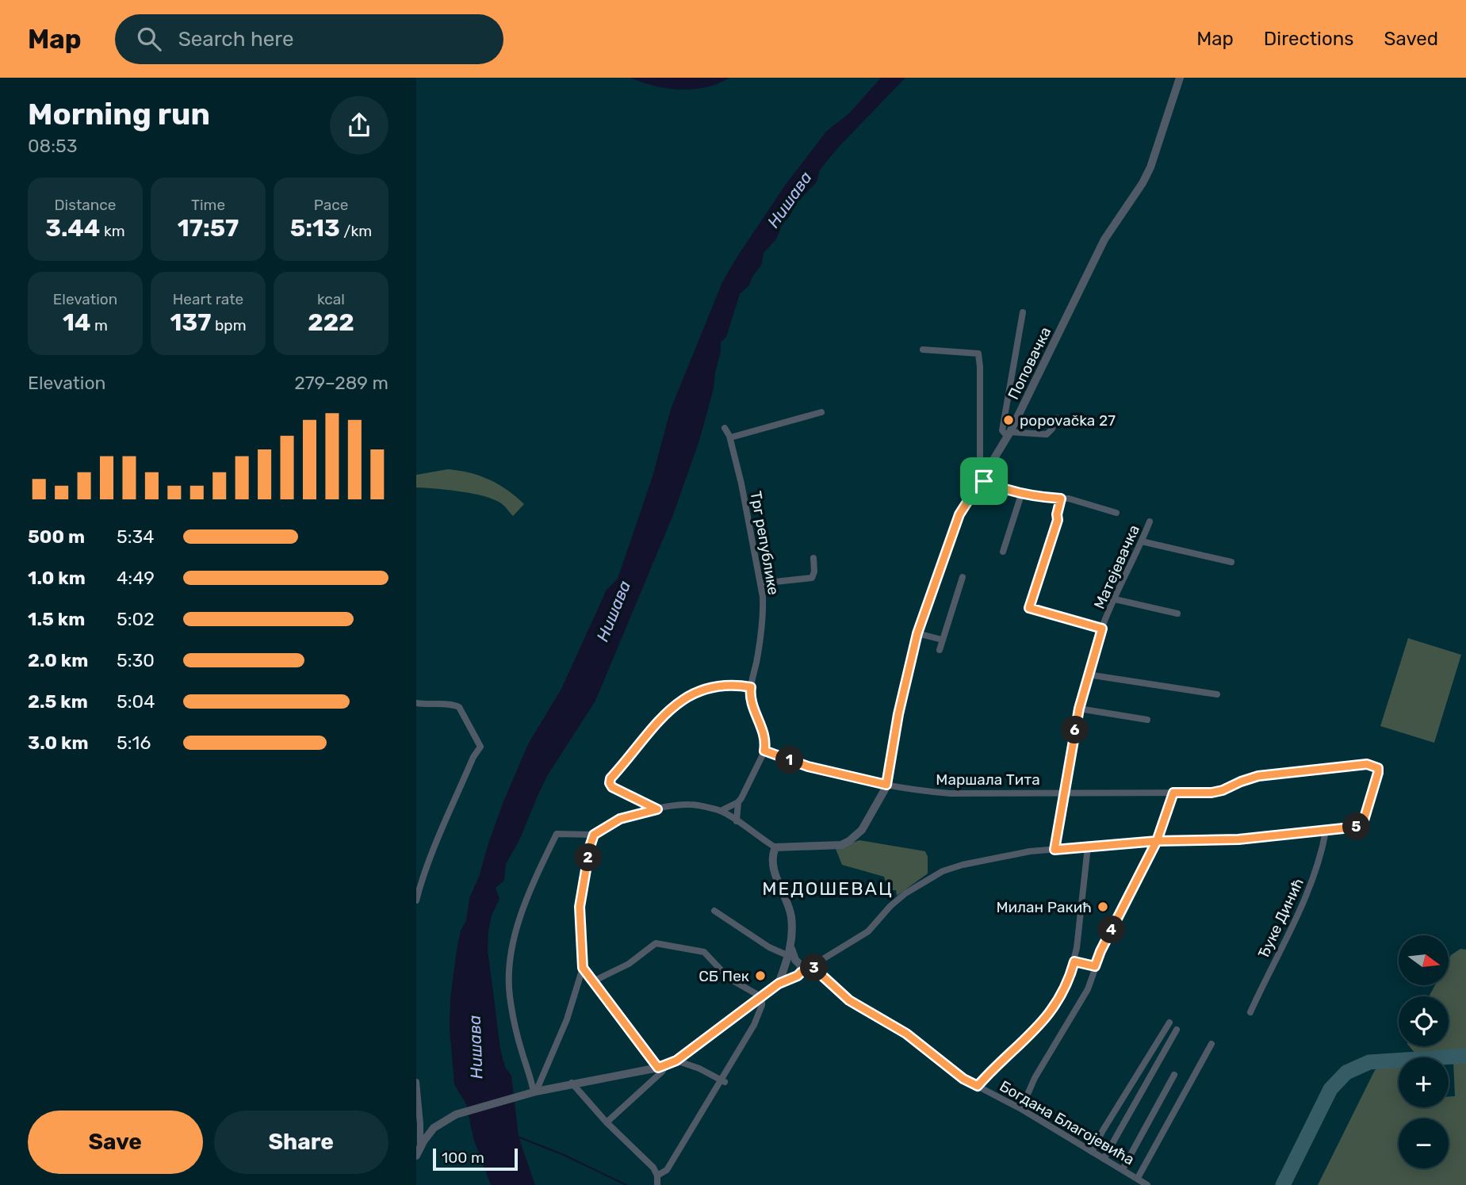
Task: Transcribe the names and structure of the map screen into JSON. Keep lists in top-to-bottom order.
{
  "streets": {
    "street": [
      "Поповачка",
      "Трг републике",
      "Матејевачка",
      "Маршала Тита",
      "Ђуке Динић",
      "Богдана Благојевића"
    ]
  },
  "crossings": [
    ["Поповачка", "Маршала Тита"],
    ["Трг републике", "Маршала Тита"],
    ["Матејевачка", "Маршала Тита"],
    ["Маршала Тита", "Ђуке Динић"]
  ],
  "districts": ["МЕДОШЕВАЦ"],
  "water": ["Нишава"],
  "places": ["popovačka 27", "Милан Ракић", "СБ Пек"],
  "scale_bar": "100 m",
  "north": "right",
  "page": {
    "header": "Map",
    "search": "Search here",
    "nav": ["Map", "Directions", "Saved"],
    "heading": ["Morning run", "08:53"],
    "stats": [
      ["Distance", "3.44 km"],
      ["Time", "17:57"],
      ["Pace", "5:13 /km"],
      ["Elevation", "14 m"],
      ["Heart rate", "137 bpm"],
      ["kcal", "222"]
    ],
    "chart": ["Elevation", "279–289 m"],
    "list": [
      {
        "name": "500 m",
        "note": "5:34"
      },
      {
        "name": "1.0 km",
        "note": "4:49"
      },
      {
        "name": "1.5 km",
        "note": "5:02"
      },
      {
        "name": "2.0 km",
        "note": "5:30"
      },
      {
        "name": "2.5 km",
        "note": "5:04"
      },
      {
        "name": "3.0 km",
        "note": "5:16"
      }
    ],
    "pins": [
      "6",
      "1",
      "5",
      "2",
      "4",
      "3"
    ],
    "map_buttons": ["+", "−"],
    "buttons": ["Save", "Share"],
    "scale": "100 m"
  }
}
